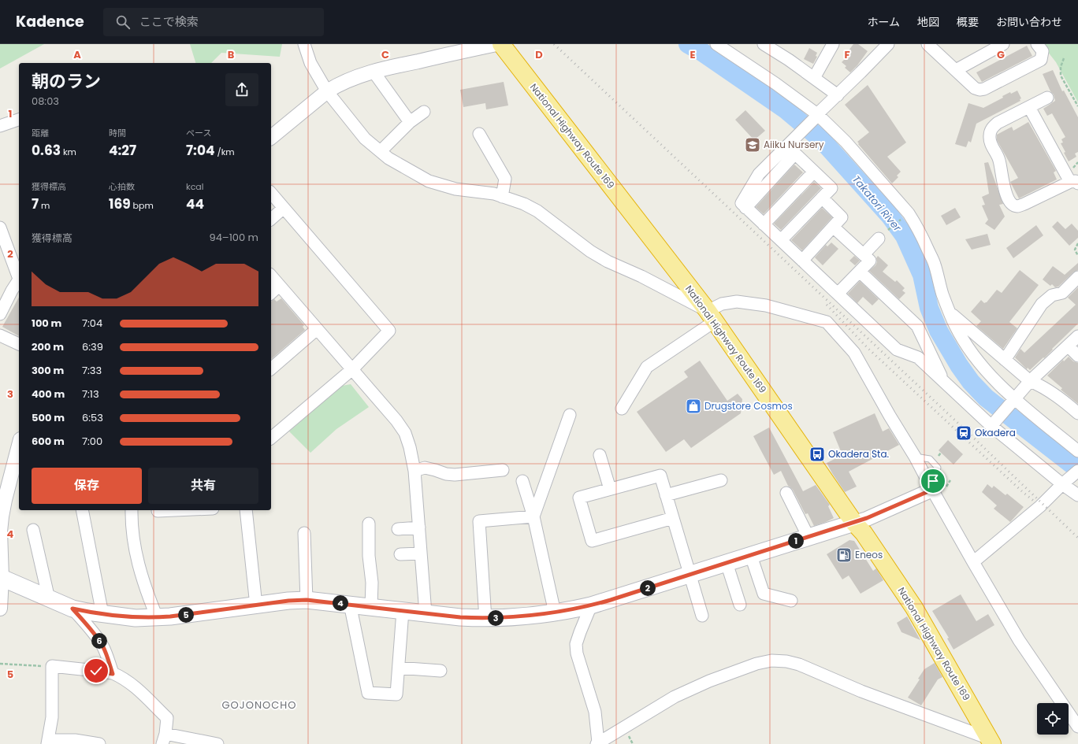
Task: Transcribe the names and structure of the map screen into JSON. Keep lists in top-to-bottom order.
{
  "streets": {
    "highway": ["National Highway Route 169"]
  },
  "districts": ["GOJONOCHO"],
  "water": ["Takatori River"],
  "places": {
    "school or university": ["Aiiku Nursery"],
    "shop": ["Drugstore Cosmos"],
    "station": ["Okadera"],
    "bus stop": ["Okadera Sta."],
    "fuel station": ["Eneos"]
  },
  "page": {
    "header": "Kadence",
    "search": "ここで検索",
    "nav": [
      "ホーム",
      "地図",
      "概要",
      "お問い合わせ"
    ],
    "heading": ["朝のラン", "08:03"],
    "stats": [
      ["距離", "0.63 km"],
      ["時間", "4:27"],
      ["ペース", "7:04 /km"],
      ["獲得標高", "7 m"],
      ["心拍数", "169 bpm"],
      ["kcal", "44"]
    ],
    "chart": ["獲得標高", "94–100 m"],
    "list": [
      {
        "name": "100 m",
        "note": "7:04"
      },
      {
        "name": "200 m",
        "note": "6:39"
      },
      {
        "name": "300 m",
        "note": "7:33"
      },
      {
        "name": "400 m",
        "note": "7:13"
      },
      {
        "name": "500 m",
        "note": "6:53"
      },
      {
        "name": "600 m",
        "note": "7:00"
      }
    ],
    "buttons": ["保存", "共有"],
    "pins": [
      "1",
      "2",
      "4",
      "5",
      "3",
      "6"
    ]
  },
  "grid": {
    "columns": [
      "A",
      "B",
      "C",
      "D",
      "E",
      "F",
      "G"
    ],
    "rows": [
      "1",
      "2",
      "3",
      "4",
      "5"
    ]
  }
}
